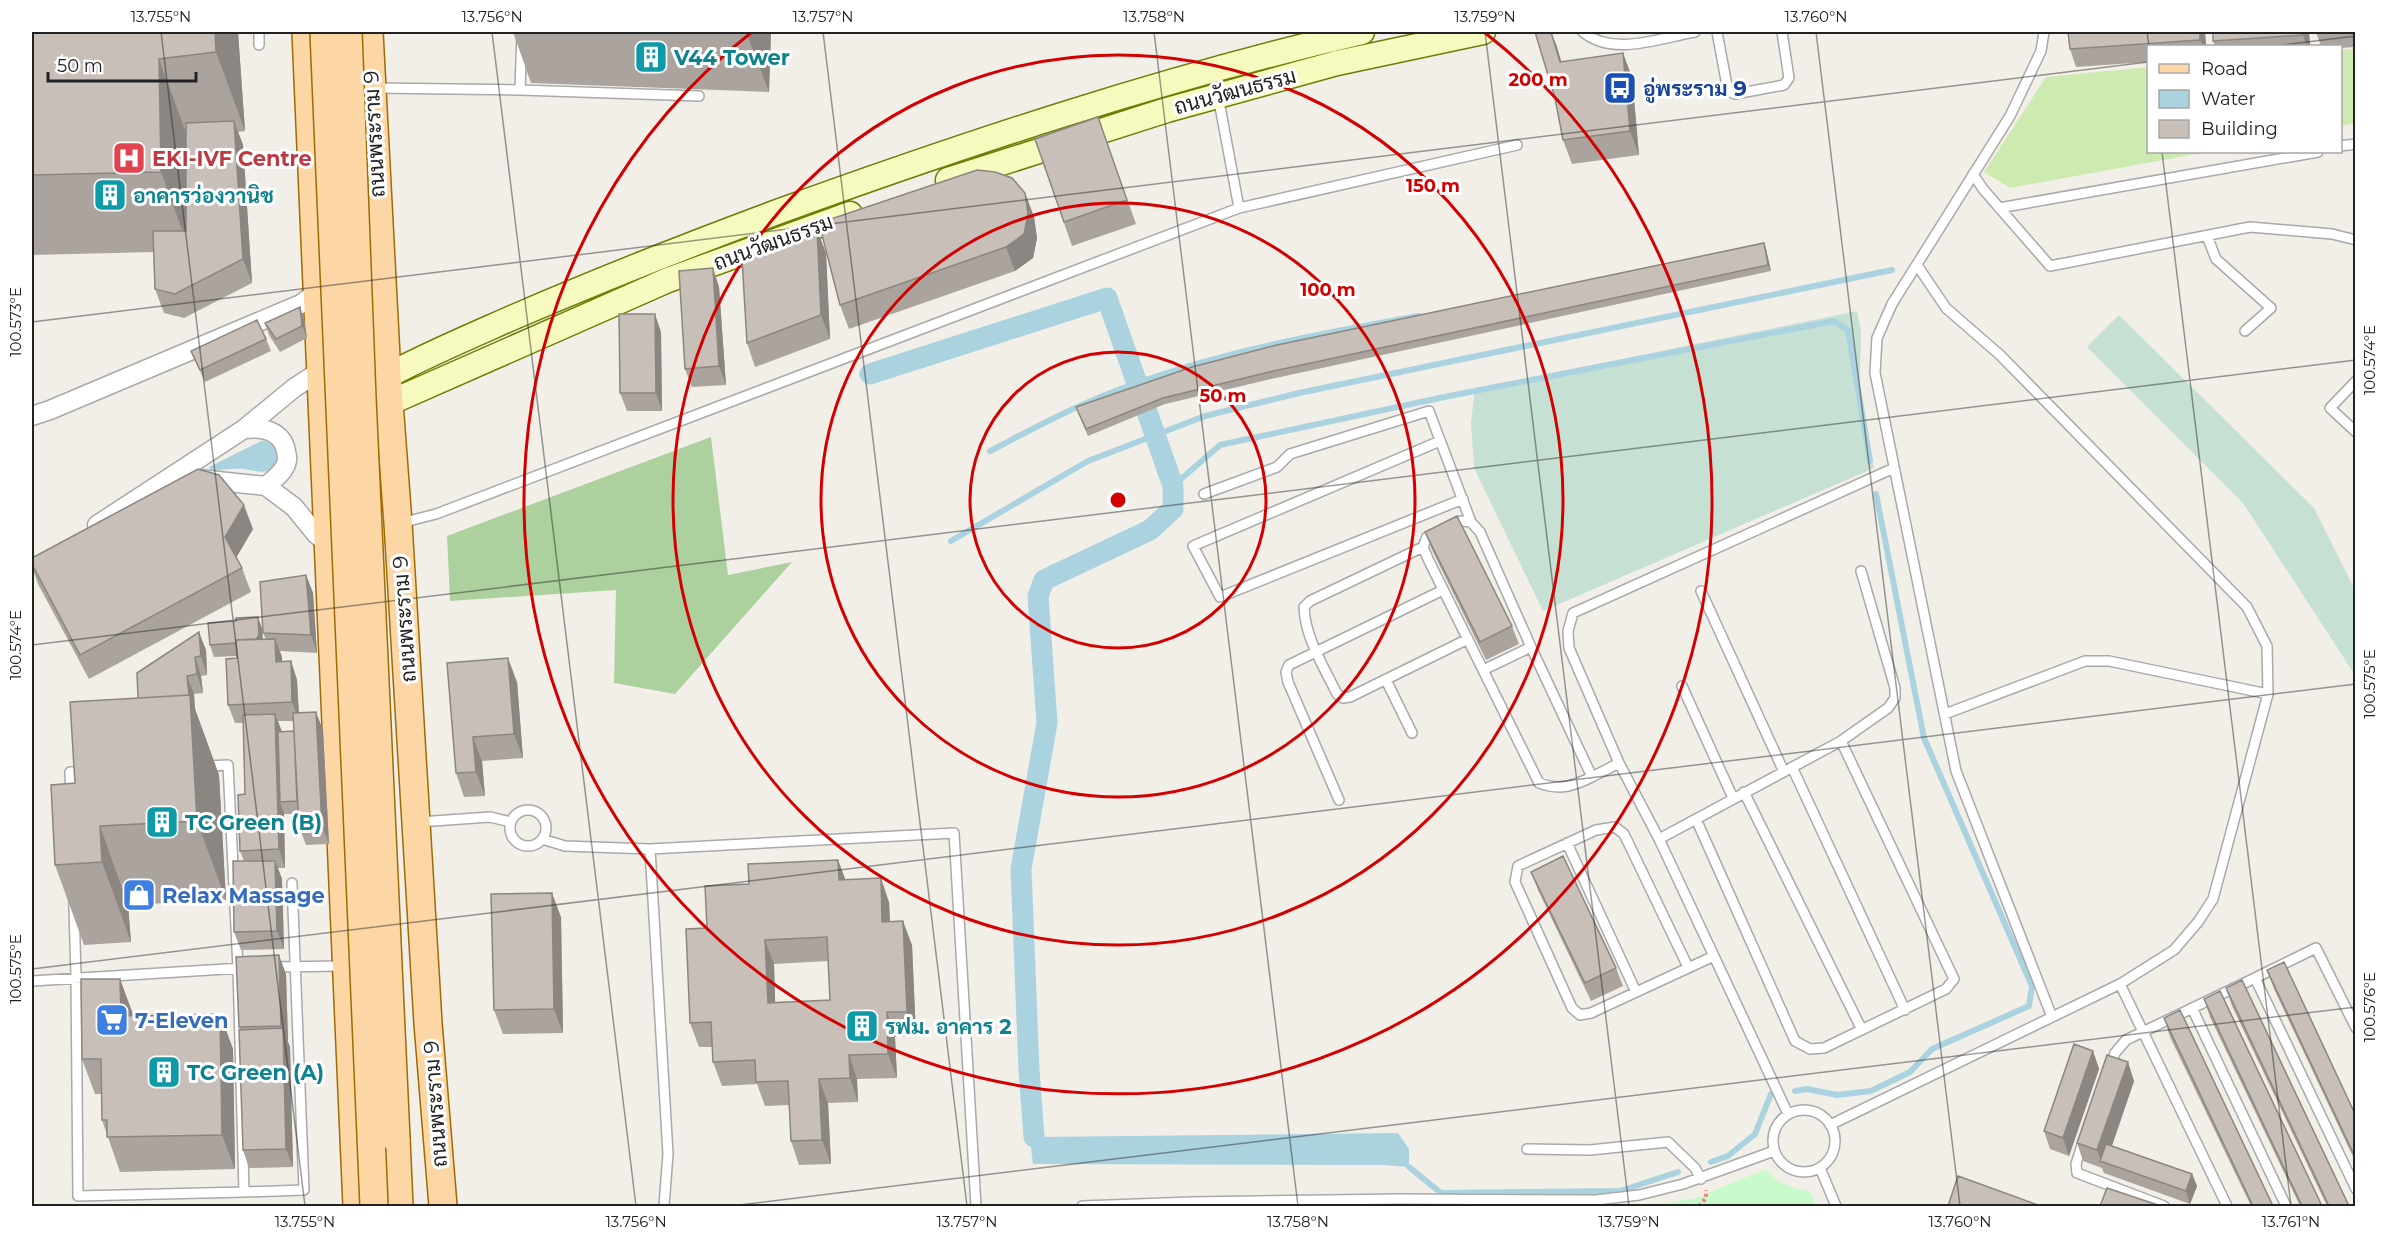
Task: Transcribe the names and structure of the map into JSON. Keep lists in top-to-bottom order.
{
  "streets": {
    "main road": ["ถนนพระราม 9"],
    "street": ["ถนนวัฒนธรรม"]
  },
  "crossings": [
    ["ถนนวัฒนธรรม", "ถนนพระราม 9"]
  ],
  "places": {
    "building": [
      "V44 Tower",
      "อาคารว่องวานิช",
      "TC Green (B)",
      "รฟม. อาคาร 2",
      "TC Green (A)"
    ],
    "bus stop": ["อู่พระราม 9"],
    "hospital": ["EKI-IVF Centre"],
    "shop": ["Relax Massage"],
    "supermarket": ["7-Eleven"]
  },
  "legend": ["Road", "Water", "Building"],
  "scale_bar": "50 m",
  "coordinates": [
    "13.755°N",
    "13.756°N",
    "13.757°N",
    "13.758°N",
    "13.759°N",
    "13.760°N",
    "100.573°E",
    "100.574°E",
    "100.575°E",
    "100.576°E",
    "13.761°N"
  ],
  "rings": [
    "200 m",
    "150 m",
    "100 m",
    "50 m"
  ]
}
